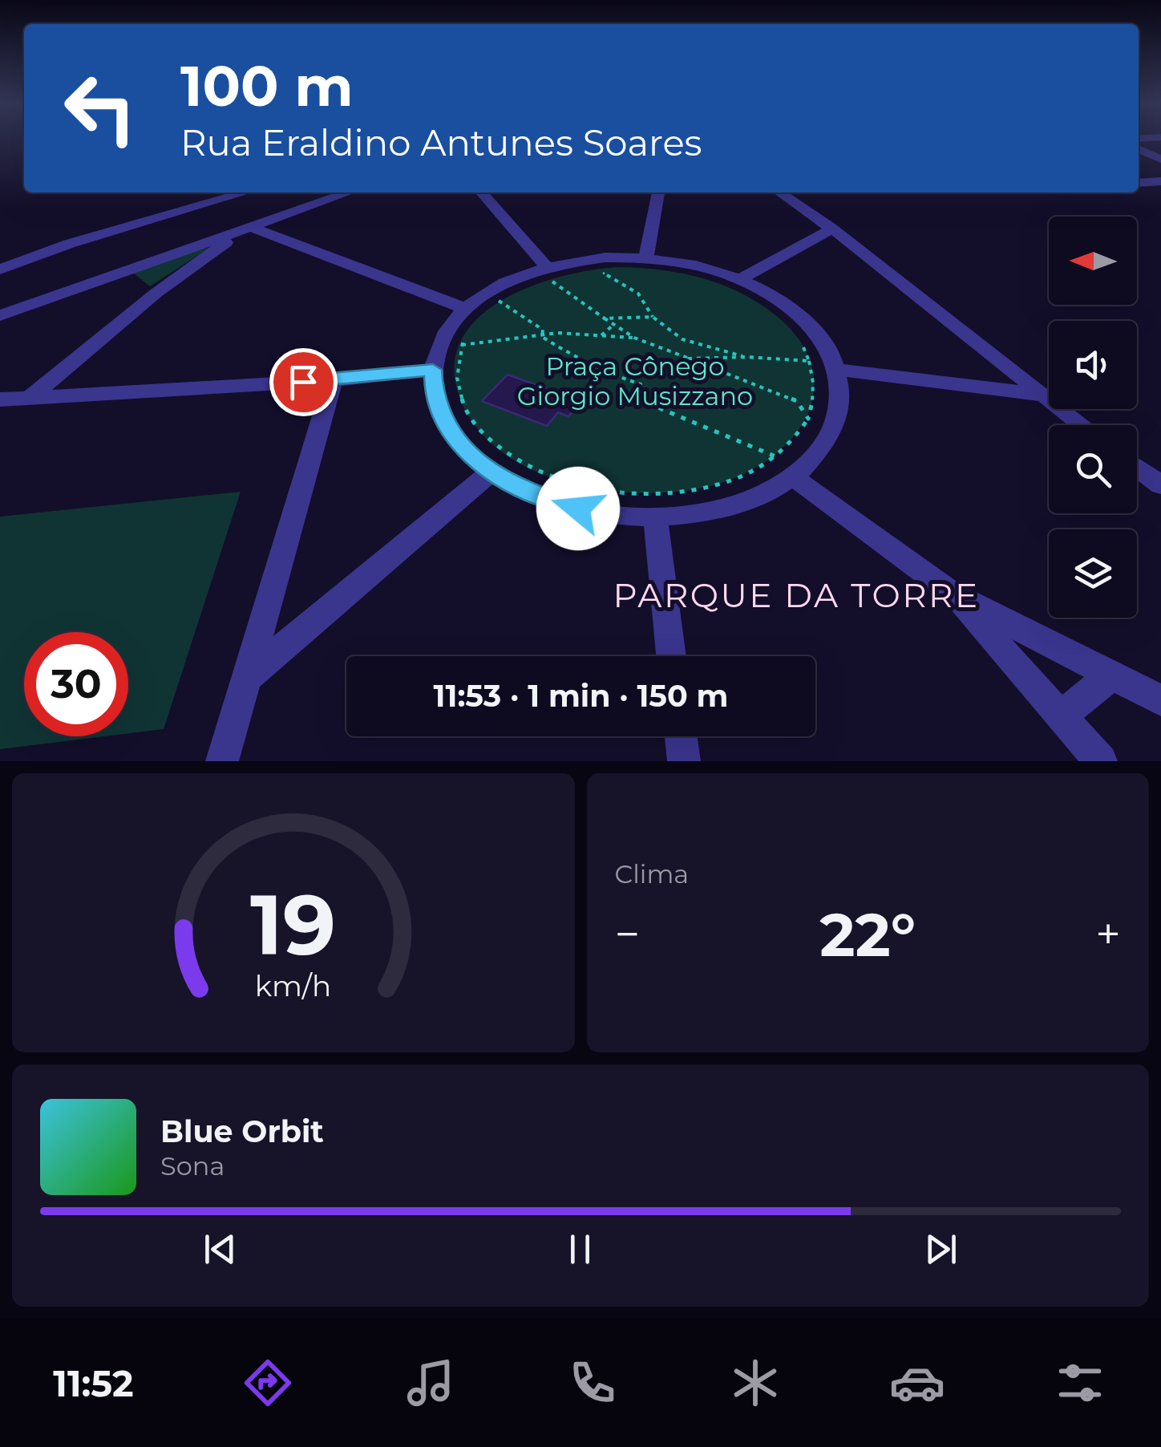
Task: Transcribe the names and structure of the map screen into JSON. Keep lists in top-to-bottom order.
{
  "districts": ["PARQUE DA TORRE"],
  "parks": ["Praça Cônego Giorgio Musizzano"],
  "north": "left",
  "page": {
    "turn": ["100 m", "Rua Eraldino Antunes Soares"],
    "limit": "30",
    "trip": "11:53 · 1 min · 150 m",
    "tile": "Clima",
    "heat": ["−", "22°", "+"],
    "song": ["Blue Orbit", "Sona"],
    "tabs": "11:52",
    "gauge": ["19", "km/h"]
  }
}
